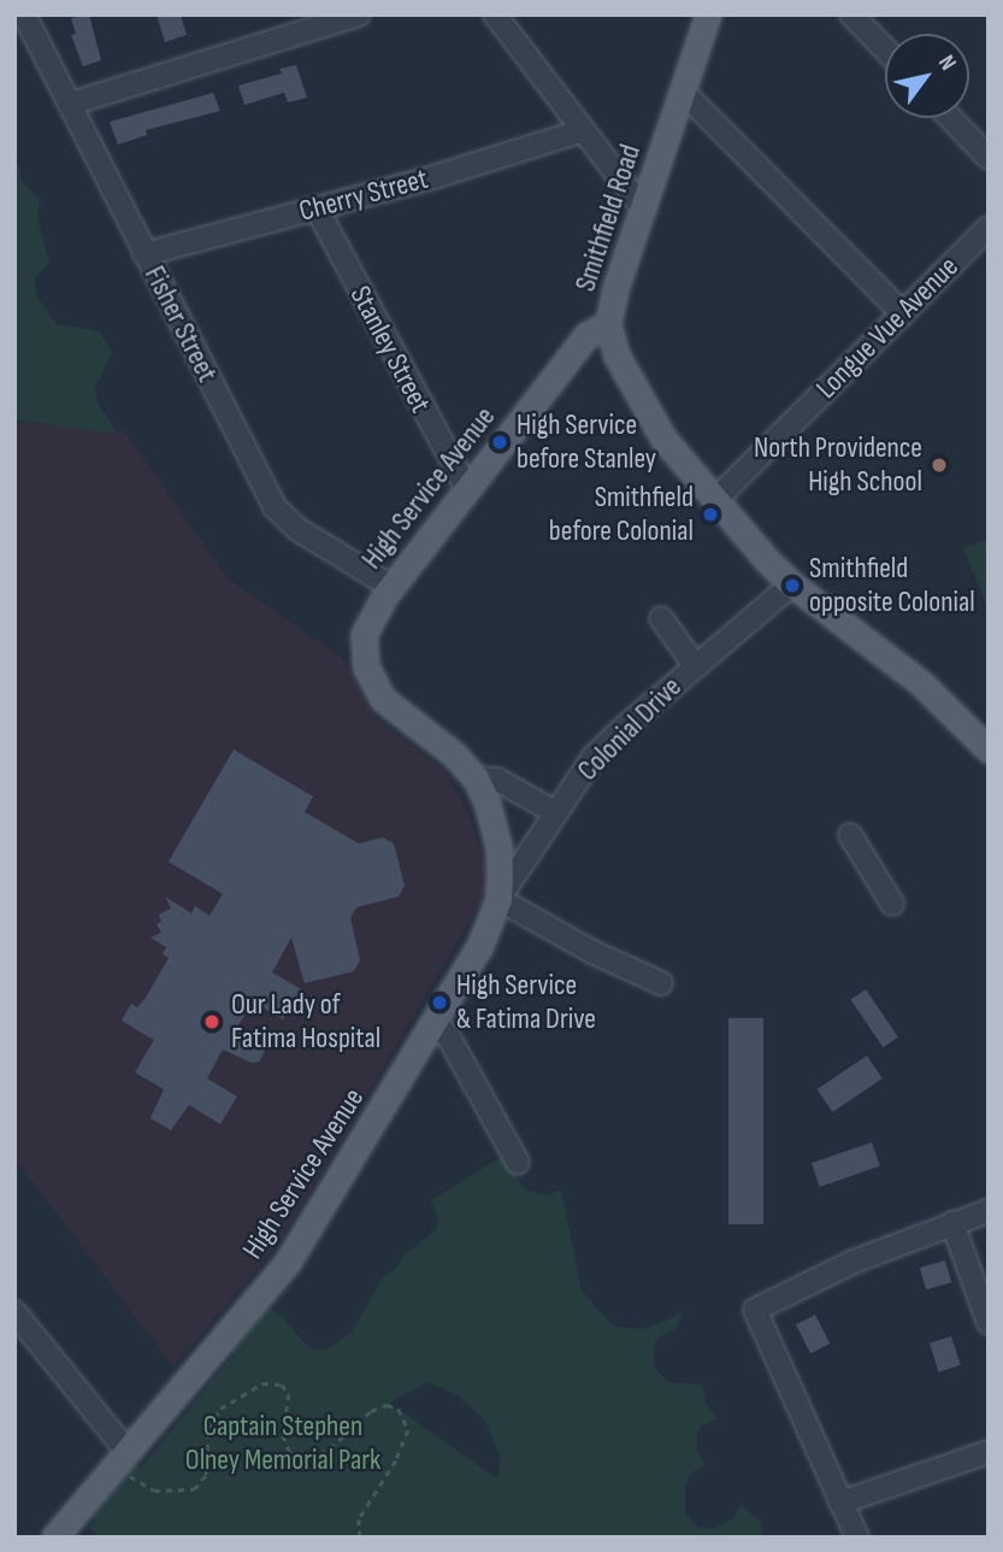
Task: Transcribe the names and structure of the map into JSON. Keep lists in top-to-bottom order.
{
  "streets": {
    "main road": ["Smithfield Road", "High Service Avenue"],
    "street": [
      "Cherry Street",
      "Fisher Street",
      "Longue Vue Avenue",
      "Stanley Street",
      "Colonial Drive"
    ]
  },
  "crossings": [
    ["Cherry Street", "Fisher Street"],
    ["Cherry Street", "Stanley Street"],
    ["Smithfield Road", "Longue Vue Avenue"],
    ["Smithfield Road", "High Service Avenue"],
    ["Smithfield Road", "Colonial Drive"],
    ["Fisher Street", "High Service Avenue"],
    ["Stanley Street", "High Service Avenue"],
    ["High Service Avenue", "Colonial Drive"]
  ],
  "parks": ["Captain Stephen Olney Memorial Park"],
  "places": [
    "High Service before Stanley",
    "North Providence High School",
    "Smithfield before Colonial",
    "Smithfield opposite Colonial",
    "High Service & Fatima Drive",
    "Our Lady of Fatima Hospital"
  ],
  "north": "top right"
}
